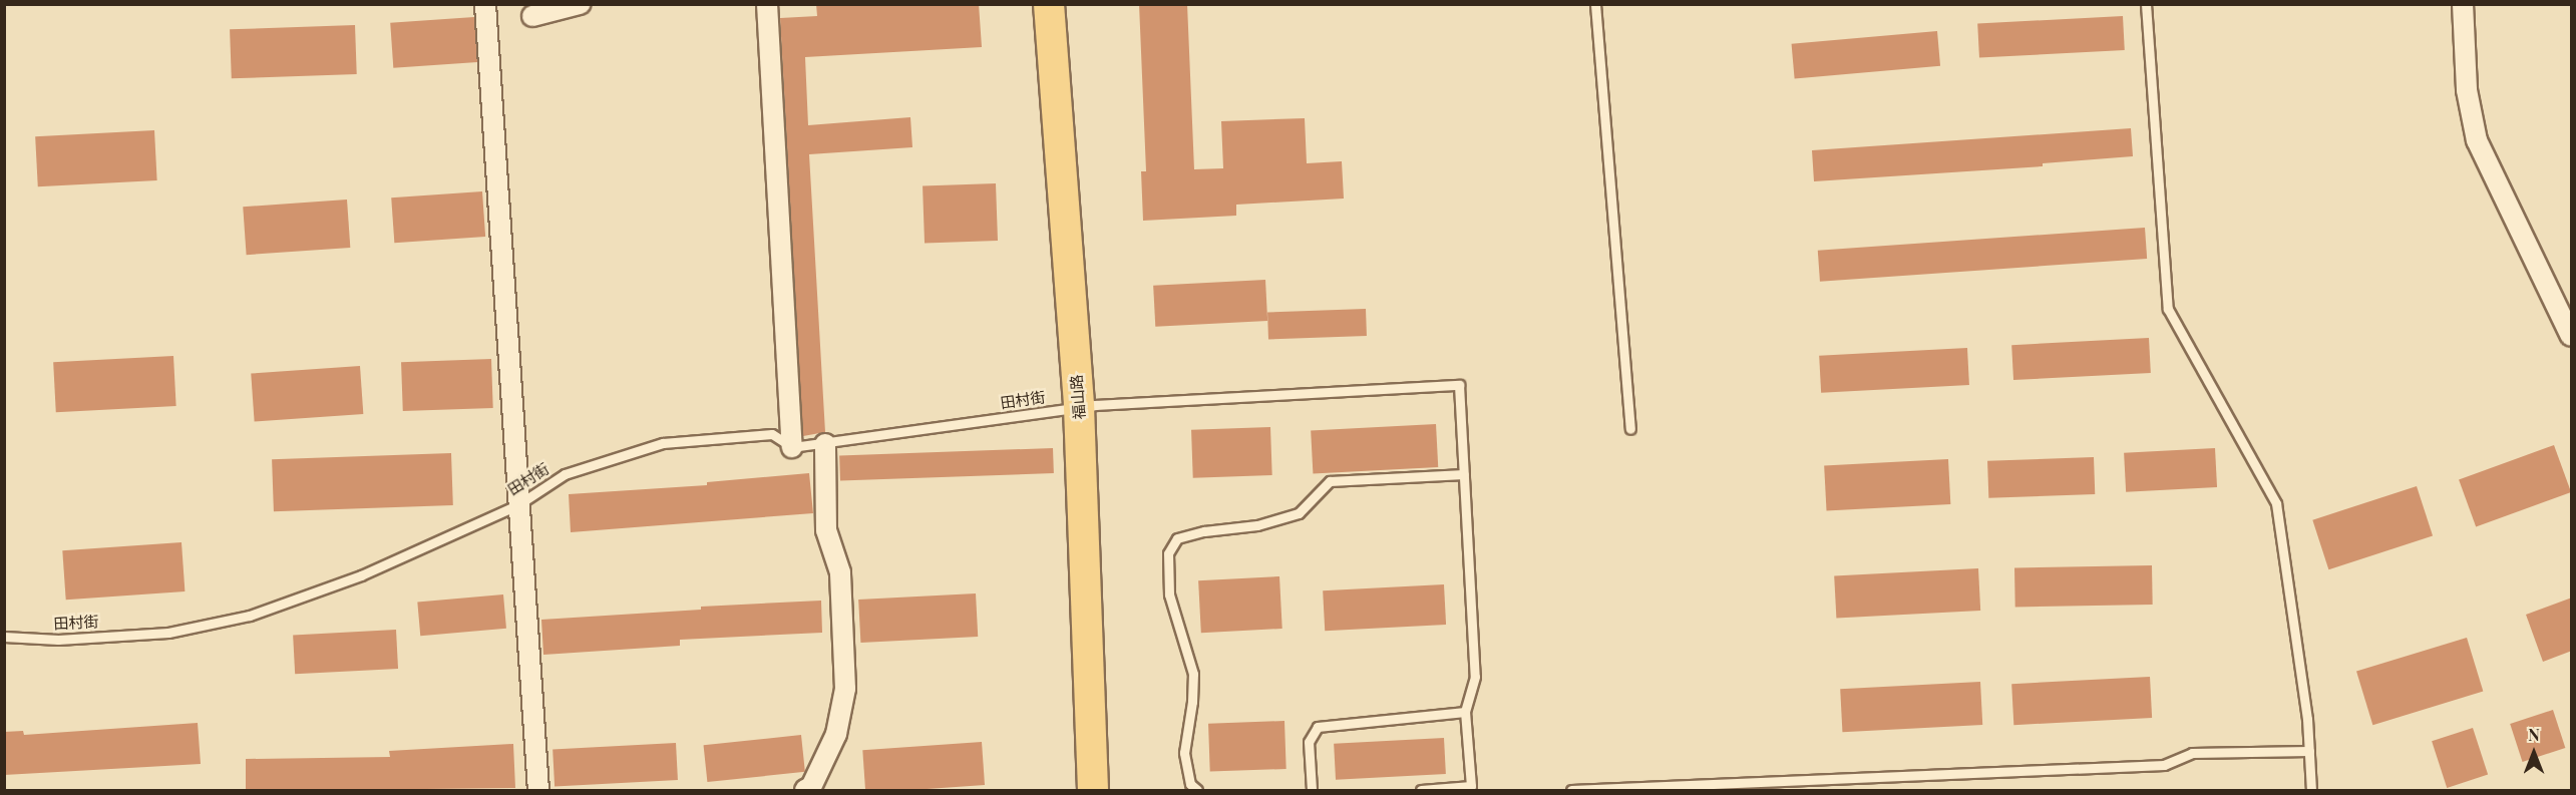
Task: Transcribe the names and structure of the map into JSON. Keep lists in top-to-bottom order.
{
  "streets": {
    "main road": ["福山路"],
    "lane": ["田村街"]
  },
  "crossings": [
    ["福山路", "田村街"]
  ],
  "north": "top"
}
